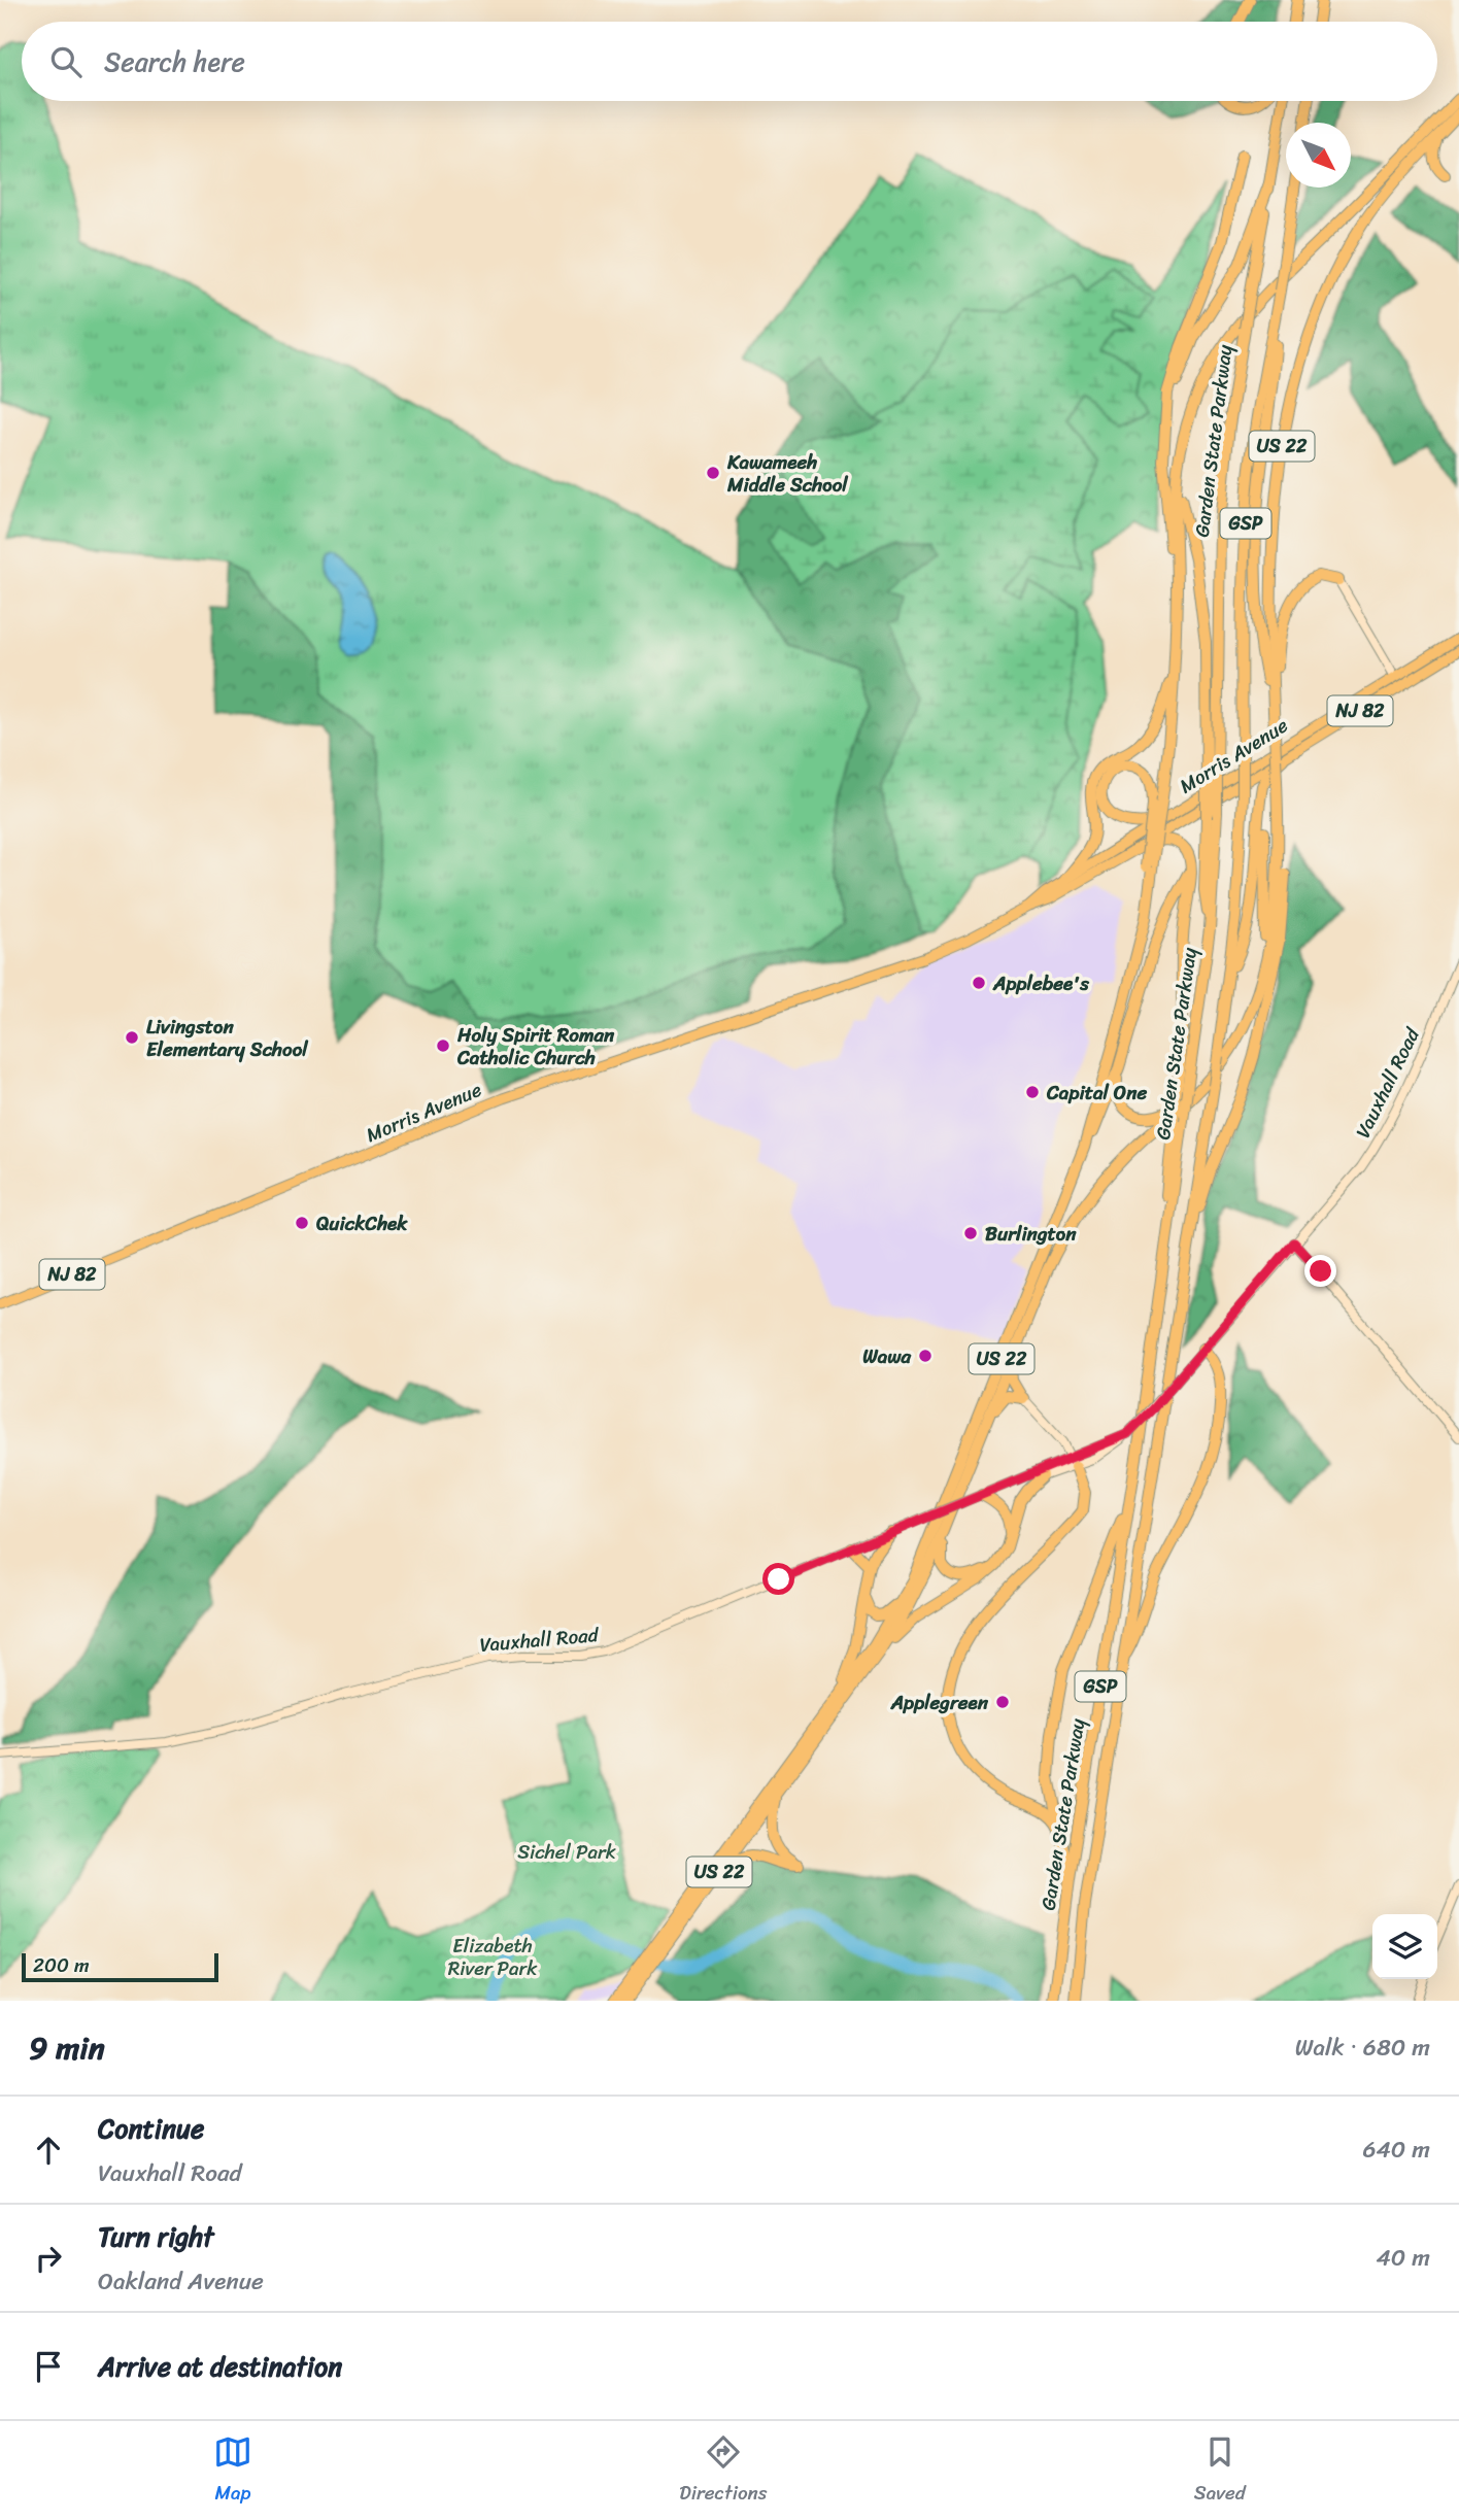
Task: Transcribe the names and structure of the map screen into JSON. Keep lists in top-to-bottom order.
{
  "streets": {
    "highway": ["Garden State Parkway", "US 22", "GSP"],
    "main road": ["NJ 82", "Morris Avenue"],
    "street": ["Vauxhall Road"]
  },
  "parks": ["Sichel Park", "Elizabeth River Park"],
  "places": [
    "Kawameeh Middle School",
    "Applebee's",
    "Livingston Elementary School",
    "Holy Spirit Roman Catholic Church",
    "Capital One",
    "QuickChek",
    "Burlington",
    "Wawa",
    "Applegreen"
  ],
  "scale_bar": "200 m",
  "north": "bottom right",
  "page": {
    "search": "Search here",
    "scale": "200 m",
    "heading": ["9 min", "Walk · 680 m"],
    "list": [
      ["Continue", "Vauxhall Road", "640 m"],
      ["Turn right", "Oakland Avenue", "40 m"],
      "Arrive at destination"
    ],
    "nav": ["Map", "Directions", "Saved"]
  }
}
